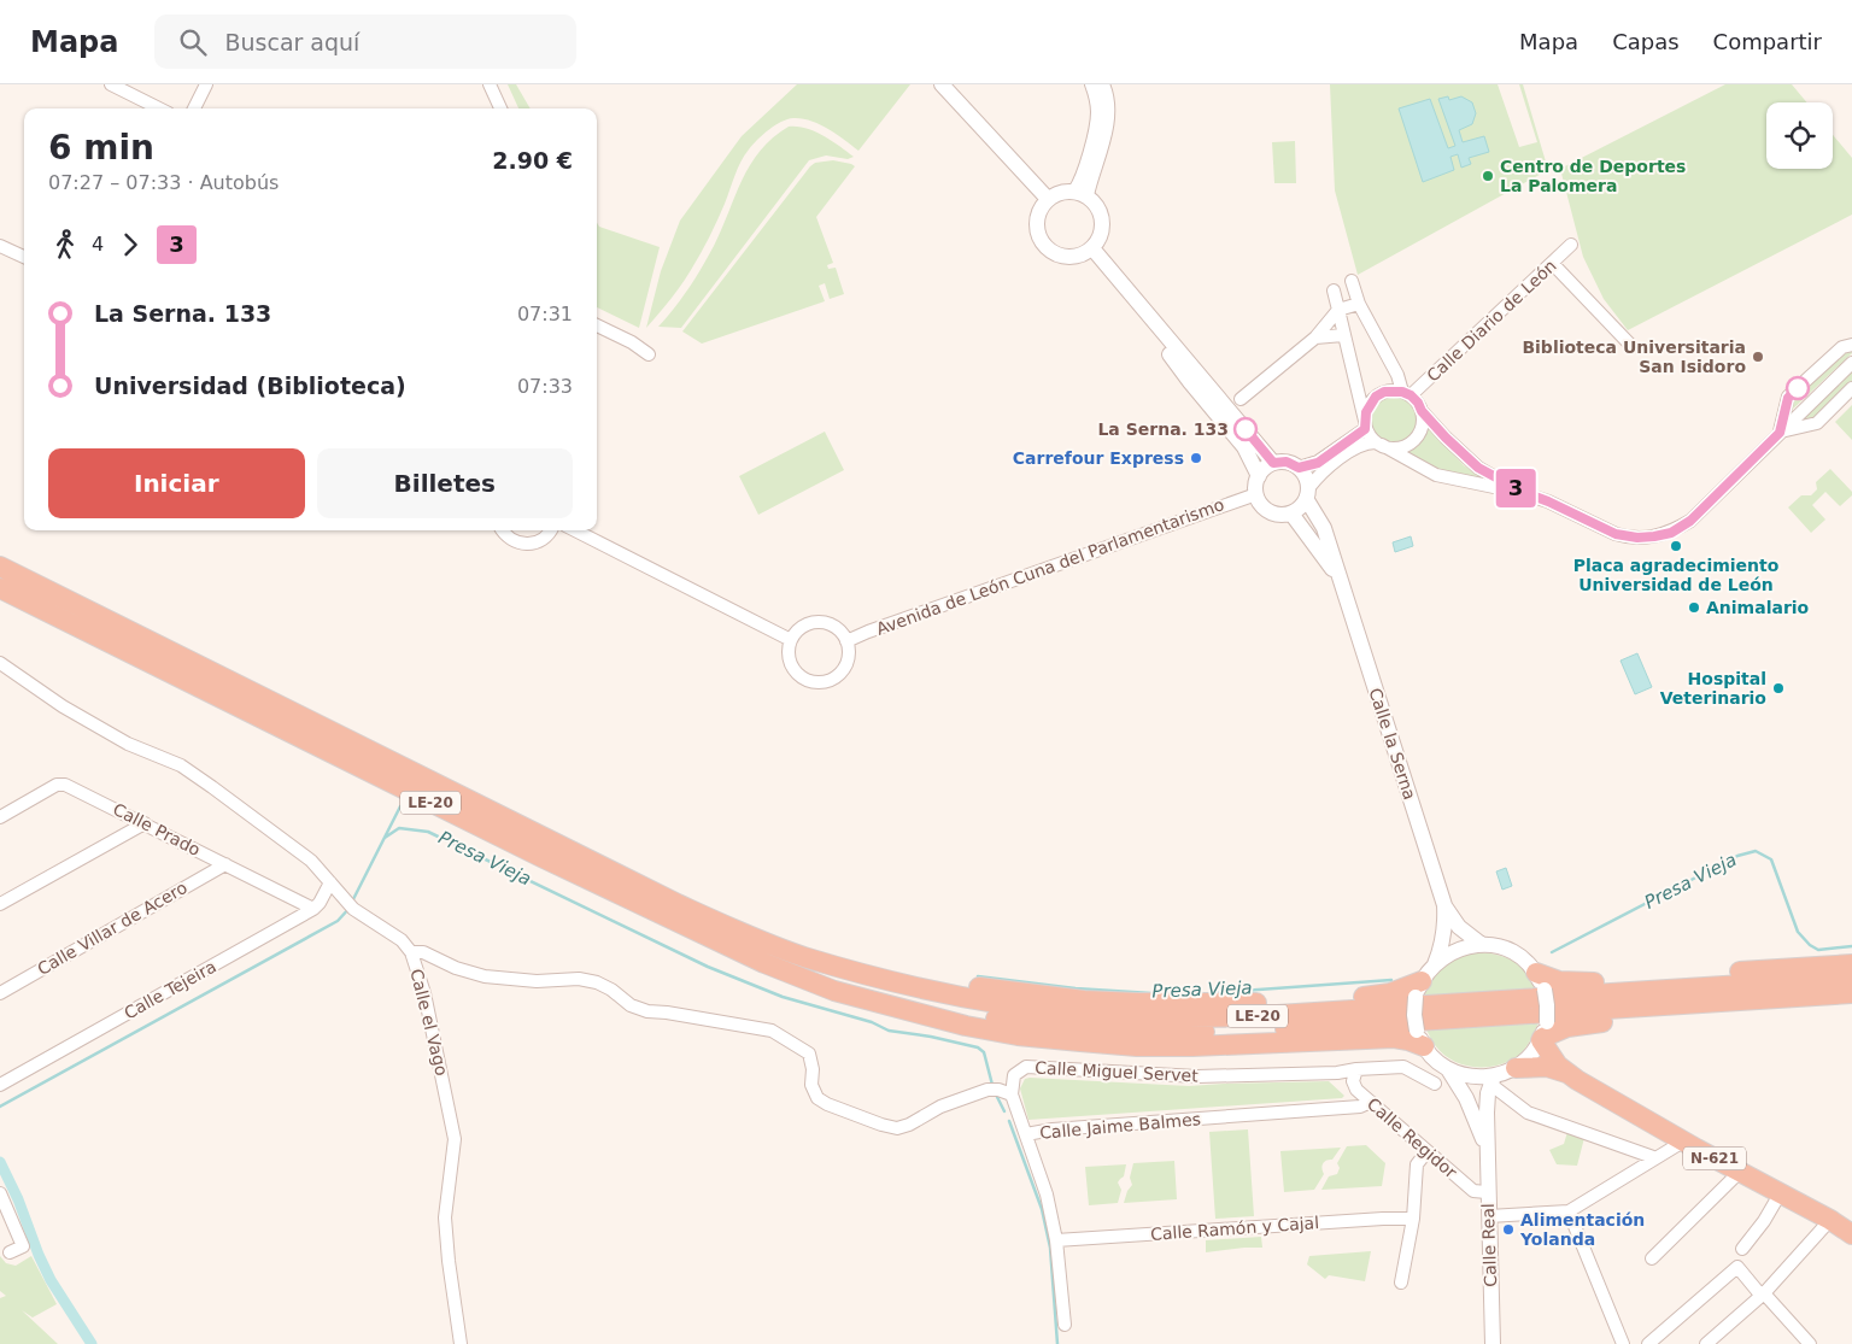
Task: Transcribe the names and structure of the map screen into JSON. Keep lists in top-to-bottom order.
{
  "streets": {
    "highway": ["LE-20", "N-621"],
    "street": [
      "Calle Diario de León",
      "Avenida de León Cuna del Parlamentarismo",
      "Calle la Serna",
      "Calle Prado",
      "Calle Villar de Acero",
      "Calle Tejeira",
      "Calle el Vago",
      "Calle Miguel Servet",
      "Calle Jaime Balmes",
      "Calle Regidor",
      "Calle Ramón y Cajal",
      "Calle Real"
    ]
  },
  "crossings": [
    ["Avenida de León Cuna del Parlamentarismo", "Calle la Serna"],
    ["Calle la Serna", "N-621"],
    ["Calle la Serna", "Calle Real"],
    ["Calle Prado", "Calle Villar de Acero"],
    ["Calle Prado", "Calle Tejeira"],
    ["Calle Tejeira", "Calle el Vago"],
    ["Calle Miguel Servet", "Calle Regidor"],
    ["Calle Jaime Balmes", "Calle Regidor"],
    ["Calle Jaime Balmes", "Calle Ramón y Cajal"],
    ["Calle Regidor", "Calle Real"],
    ["N-621", "Calle Real"]
  ],
  "water": ["Presa Vieja"],
  "places": [
    "Centro de Deportes La Palomera",
    "Biblioteca Universitaria San Isidoro",
    "La Serna. 133",
    "Carrefour Express",
    "Placa agradecimiento Universidad de León",
    "Animalario",
    "Hospital Veterinario",
    "Alimentación Yolanda"
  ],
  "lines": ["bus line 3"],
  "page": {
    "header": "Mapa",
    "search": "Buscar aquí",
    "nav": ["Mapa", "Capas", "Compartir"],
    "on_map": "3",
    "heading": ["6 min", "07:27 – 07:33 · Autobús", "2.90 €"],
    "legs": ["4", "3"],
    "list": [
      {
        "name": "La Serna. 133",
        "value": "07:31"
      },
      {
        "name": "Universidad (Biblioteca)",
        "value": "07:33"
      }
    ],
    "buttons": ["Iniciar", "Billetes"]
  }
}
